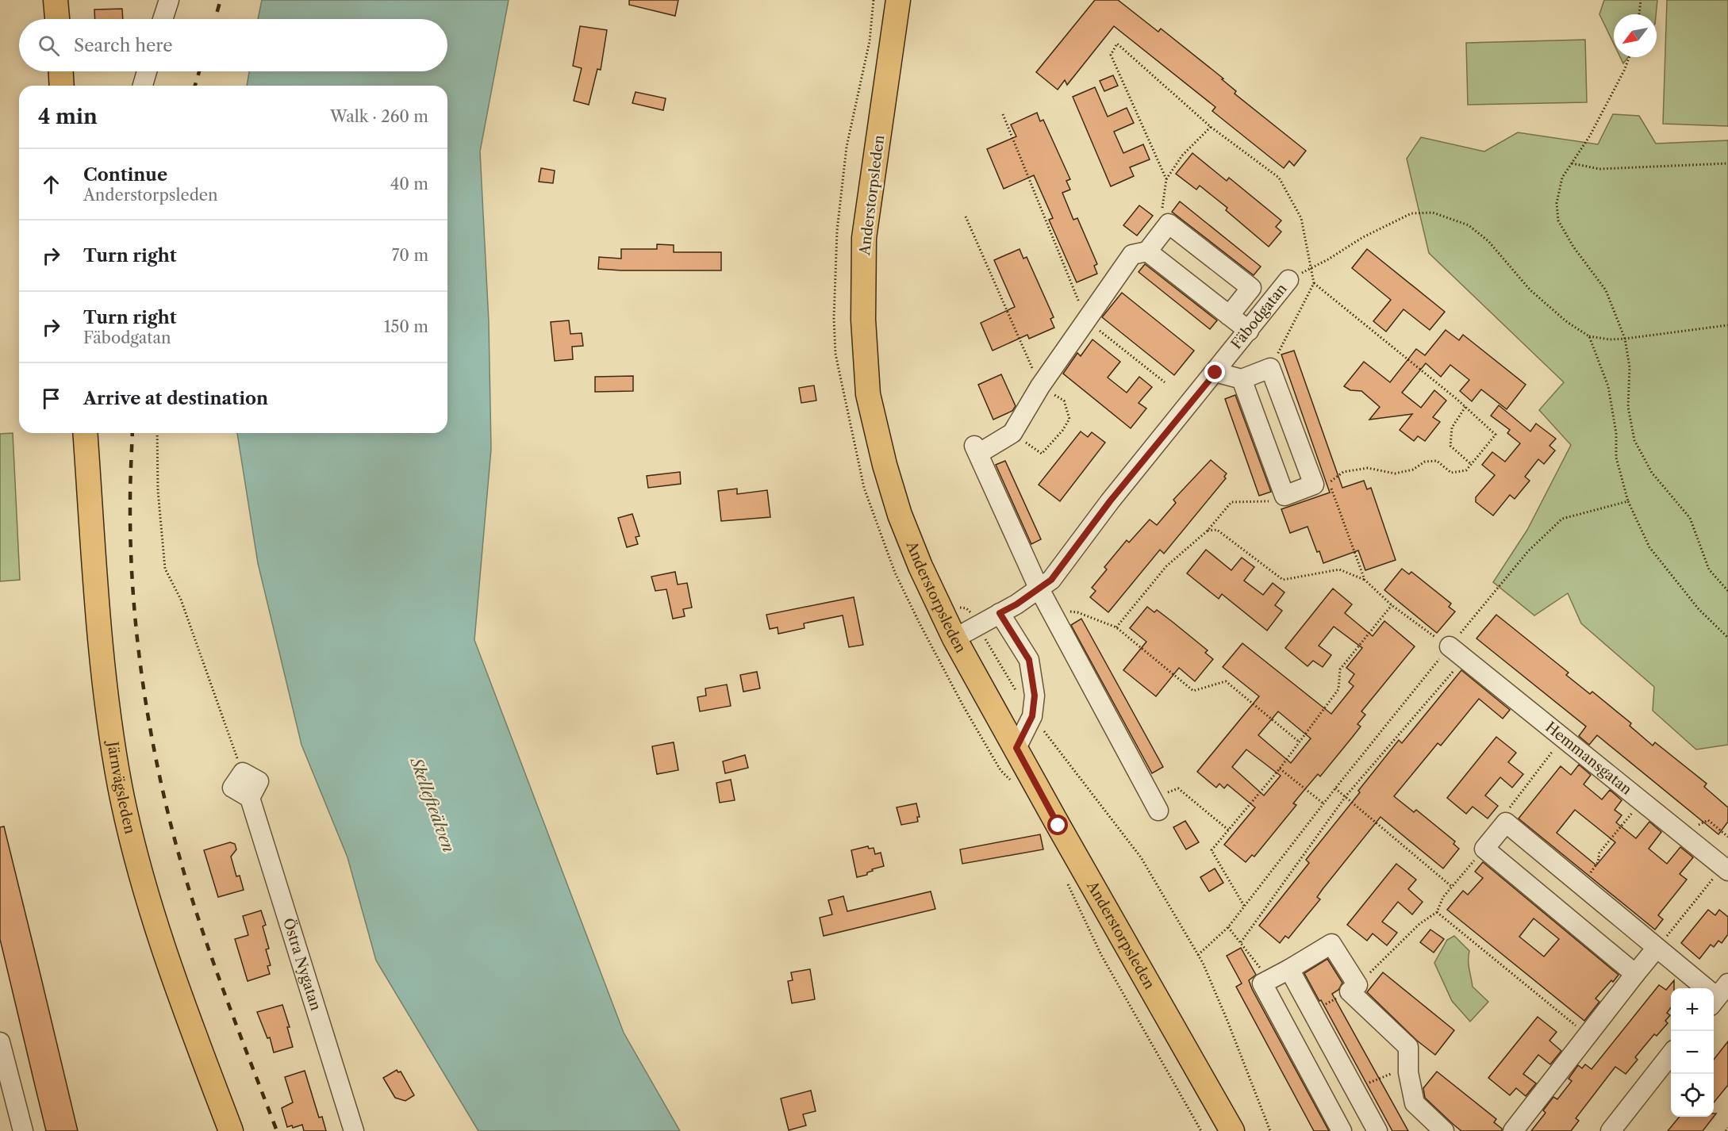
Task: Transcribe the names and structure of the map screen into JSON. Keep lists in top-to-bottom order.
{
  "streets": {
    "main road": ["Anderstorpsleden", "Järnvägsleden"],
    "street": ["Fäbodgatan", "Hemmansgatan", "Östra Nygatan"]
  },
  "crossings": [
    ["Anderstorpsleden", "Fäbodgatan"]
  ],
  "water": ["Skellefteälven"],
  "north": "bottom left",
  "page": {
    "search": "Search here",
    "heading": ["4 min", "Walk · 260 m"],
    "list": [
      ["Continue", "Anderstorpsleden", "40 m"],
      ["Turn right", "70 m"],
      ["Turn right", "Fäbodgatan", "150 m"],
      "Arrive at destination"
    ],
    "map_buttons": ["+", "−"]
  }
}
